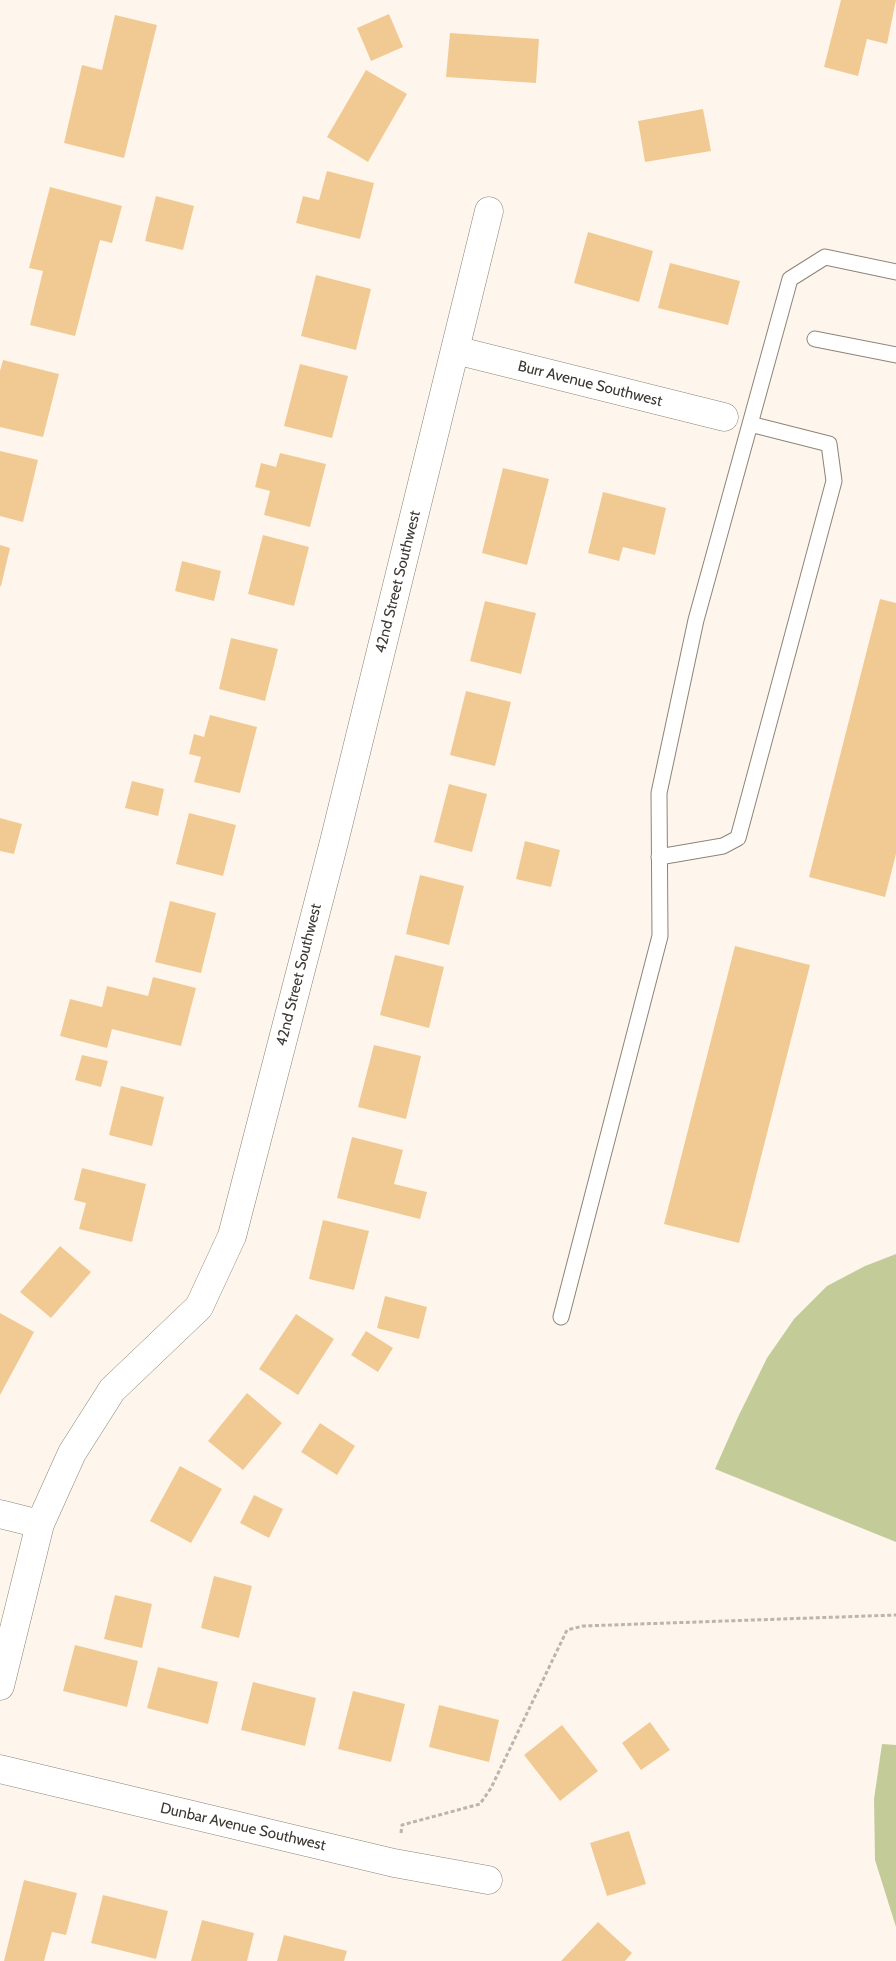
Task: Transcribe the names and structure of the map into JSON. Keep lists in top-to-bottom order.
{
  "streets": {
    "street": ["Burr Avenue Southwest", "42nd Street Southwest", "Dunbar Avenue Southwest"]
  },
  "crossings": [
    ["Burr Avenue Southwest", "42nd Street Southwest"]
  ]
}
